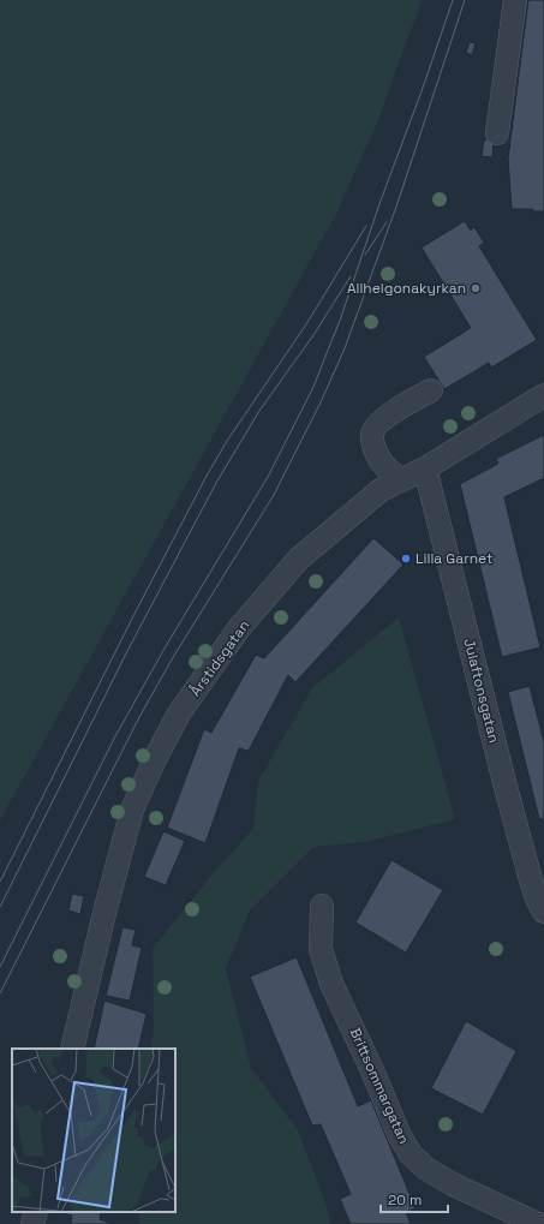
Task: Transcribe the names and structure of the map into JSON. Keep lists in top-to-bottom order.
{
  "streets": {
    "street": ["Årstidsgatan", "Julaftonsgatan", "Brittsommargatan"]
  },
  "crossings": [
    ["Årstidsgatan", "Julaftonsgatan"]
  ],
  "places": ["Allhelgonakyrkan", "Lilla Garnet"],
  "scale_bar": "20 m"
}
